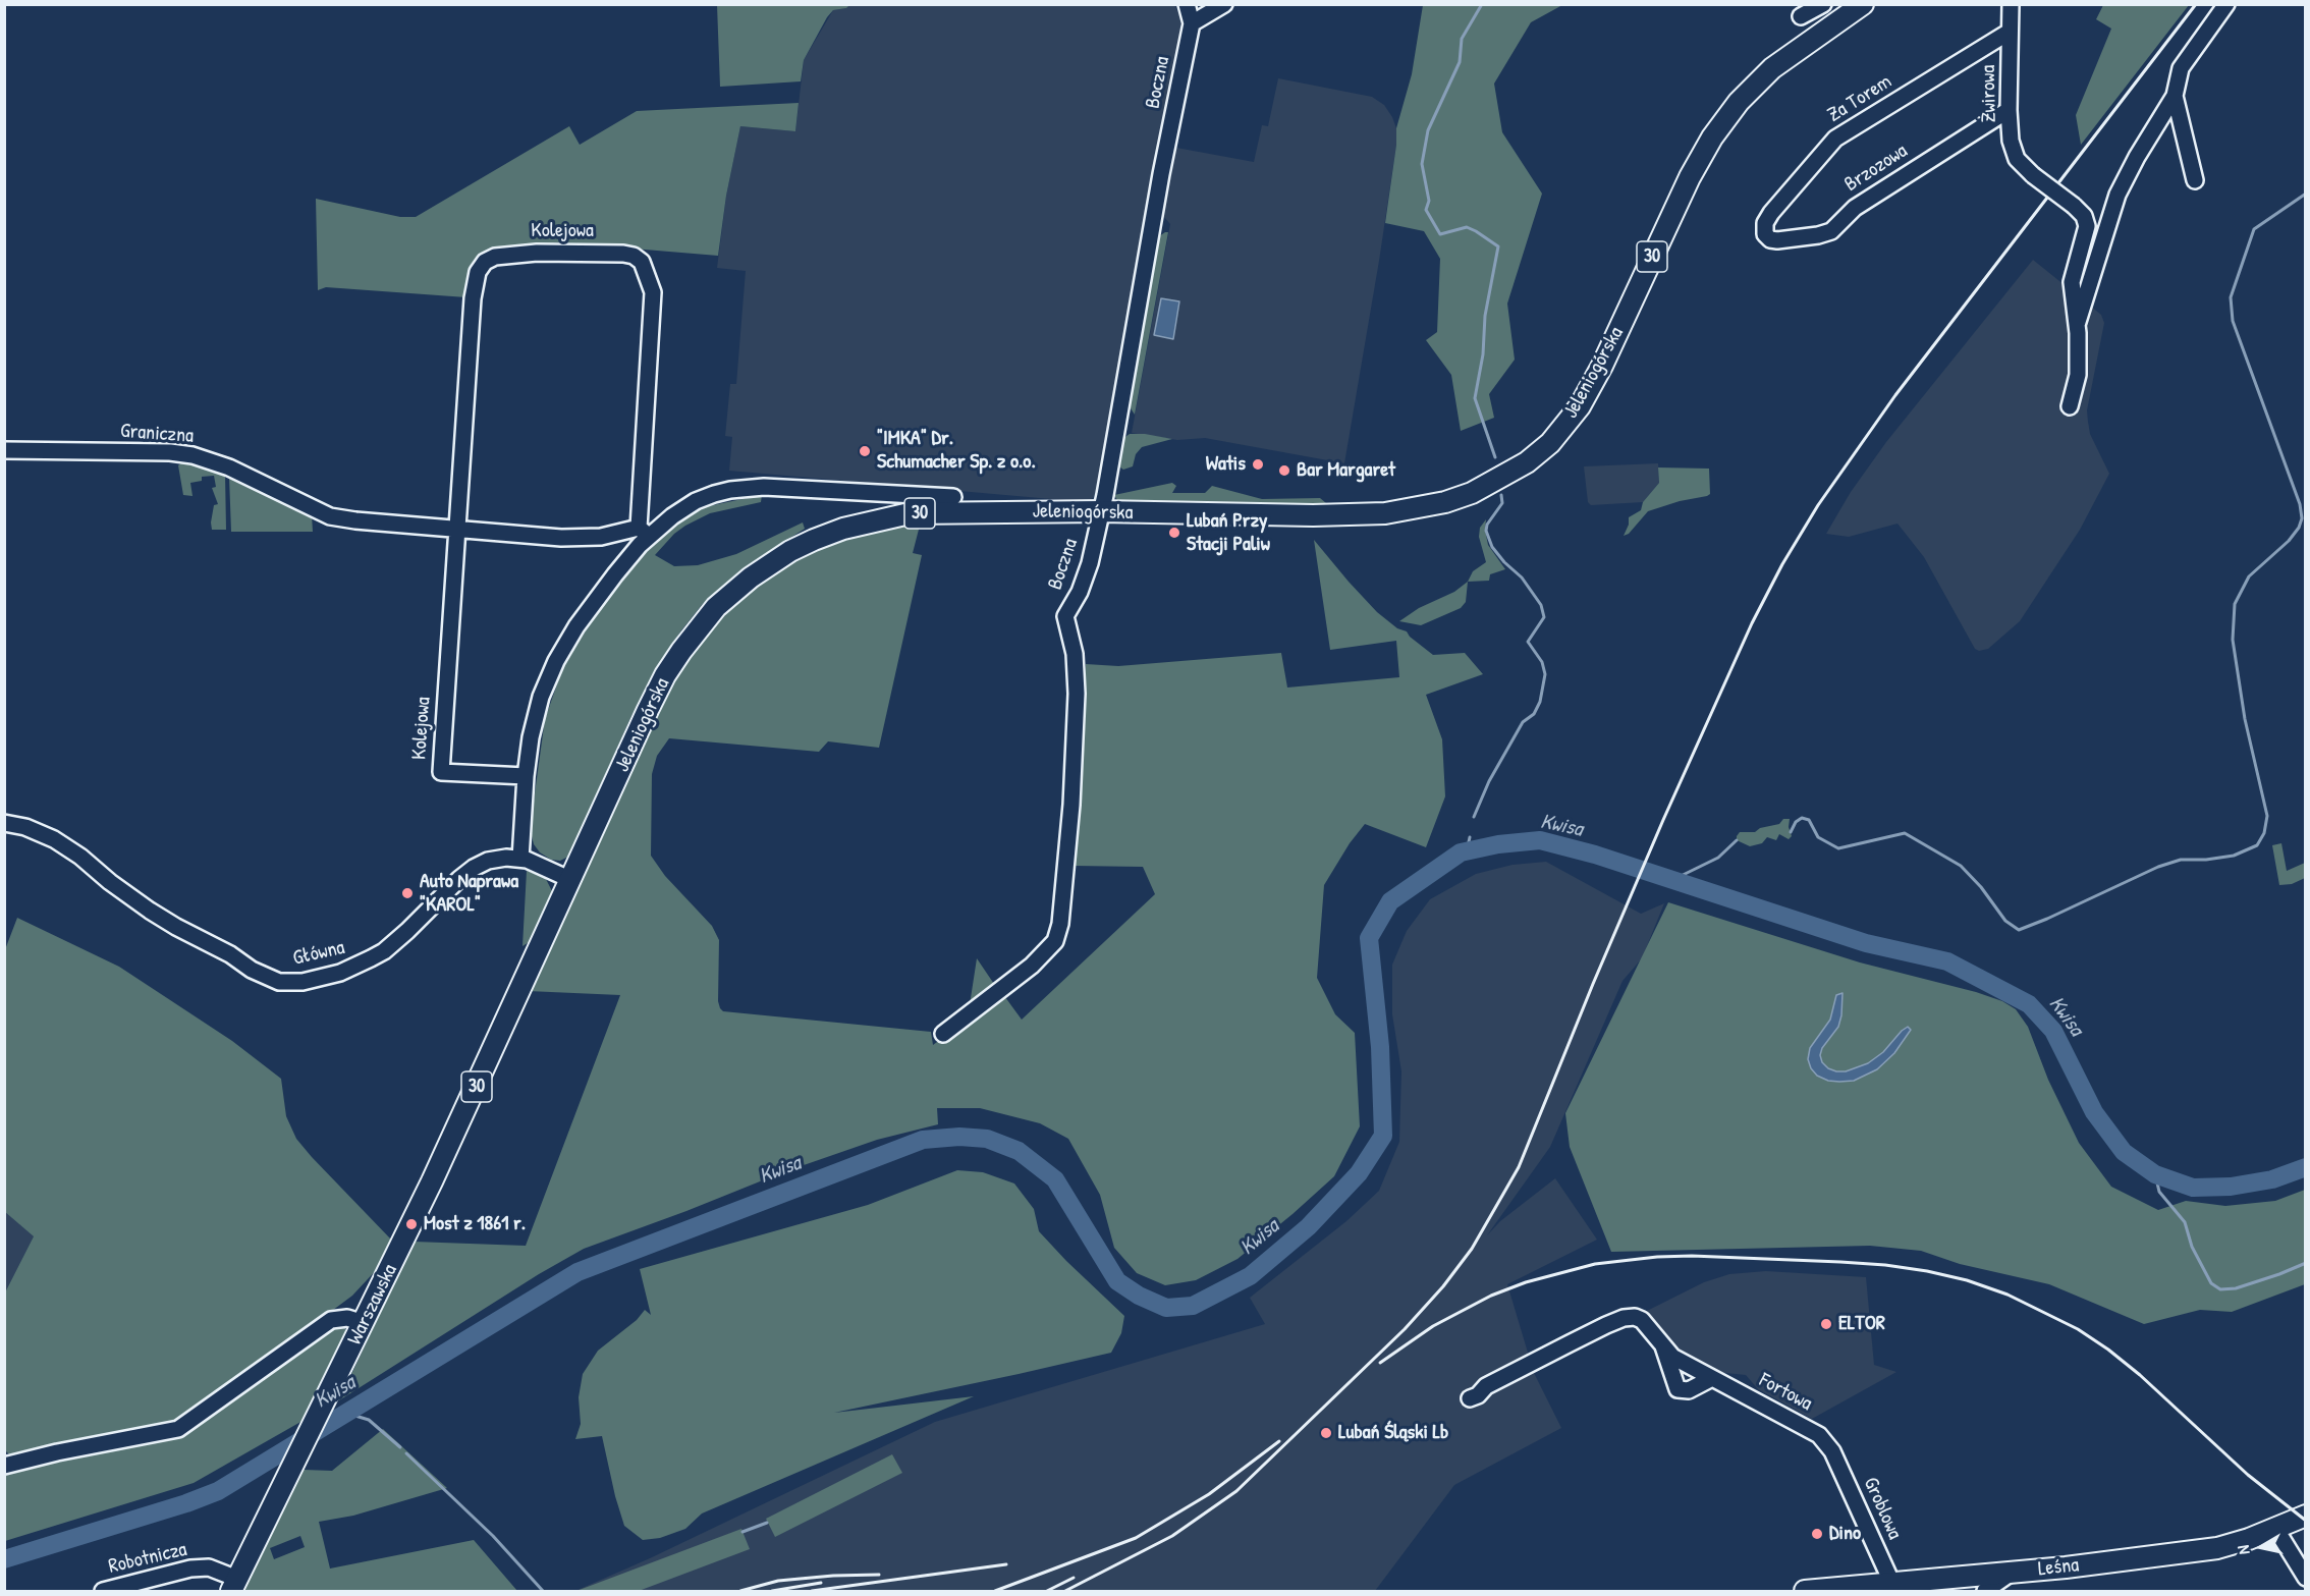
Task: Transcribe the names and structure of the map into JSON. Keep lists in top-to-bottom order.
{
  "streets": {
    "main road": [
      "30",
      "Jeleniogórska",
      "Warszawska",
      "Leśna"
    ],
    "street": [
      "Boczna",
      "Żwirowa",
      "Za Torem",
      "Brzozowa",
      "Kolejowa",
      "Graniczna",
      "Główna",
      "Fortowa",
      "Groblowa",
      "Robotnicza"
    ]
  },
  "crossings": [
    ["Boczna", "Jeleniogórska"],
    ["Żwirowa", "Za Torem"],
    ["Żwirowa", "Brzozowa"],
    ["Za Torem", "Brzozowa"],
    ["Kolejowa", "Graniczna"],
    ["Jeleniogórska", "Główna"],
    ["Jeleniogórska", "Warszawska"],
    ["Warszawska", "Robotnicza"],
    ["Fortowa", "Groblowa"],
    ["Groblowa", "Leśna"]
  ],
  "water": ["Kwisa"],
  "places": [
    "\"IMKA\" Dr. Schumacher Sp. z o.o.",
    "Watis",
    "Bar Margaret",
    "Lubań Przy Stacji Paliw",
    "Auto Naprawa \"KAROL\"",
    "Most z 1861 r.",
    "ELTOR",
    "Lubań Śląski Lb",
    "Dino"
  ],
  "north": "left"
}
